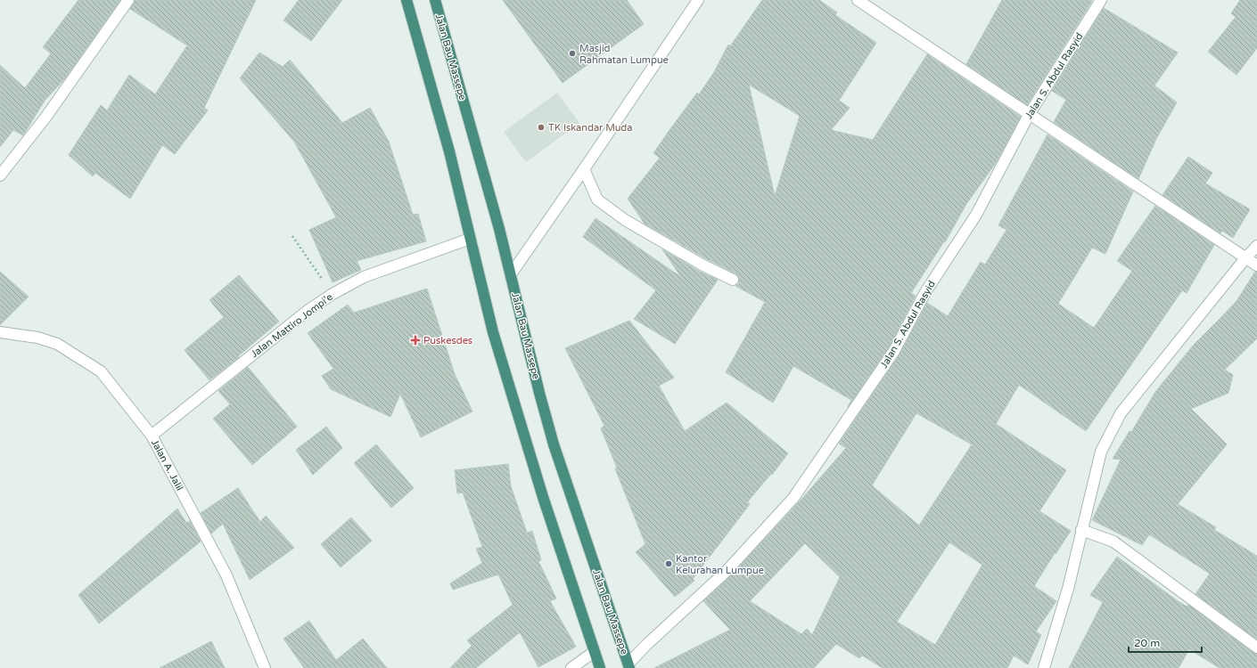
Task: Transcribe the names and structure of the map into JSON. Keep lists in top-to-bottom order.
{
  "streets": {
    "highway": ["Jalan Bau Massepe"],
    "street": ["Jalan S. Abdul Rasyid", "Jalan Mattiro Jompi'e", "Jalan A. Jalil"]
  },
  "crossings": [
    ["Jalan Bau Massepe", "Jalan S. Abdul Rasyid"],
    ["Jalan Mattiro Jompi'e", "Jalan A. Jalil"]
  ],
  "places": {
    "other": ["Masjid Rahmatan Lumpue", "TK Iskandar Muda", "Kantor Kelurahan Lumpue"],
    "health": ["Puskesdes"]
  },
  "scale_bar": "20 m"
}
